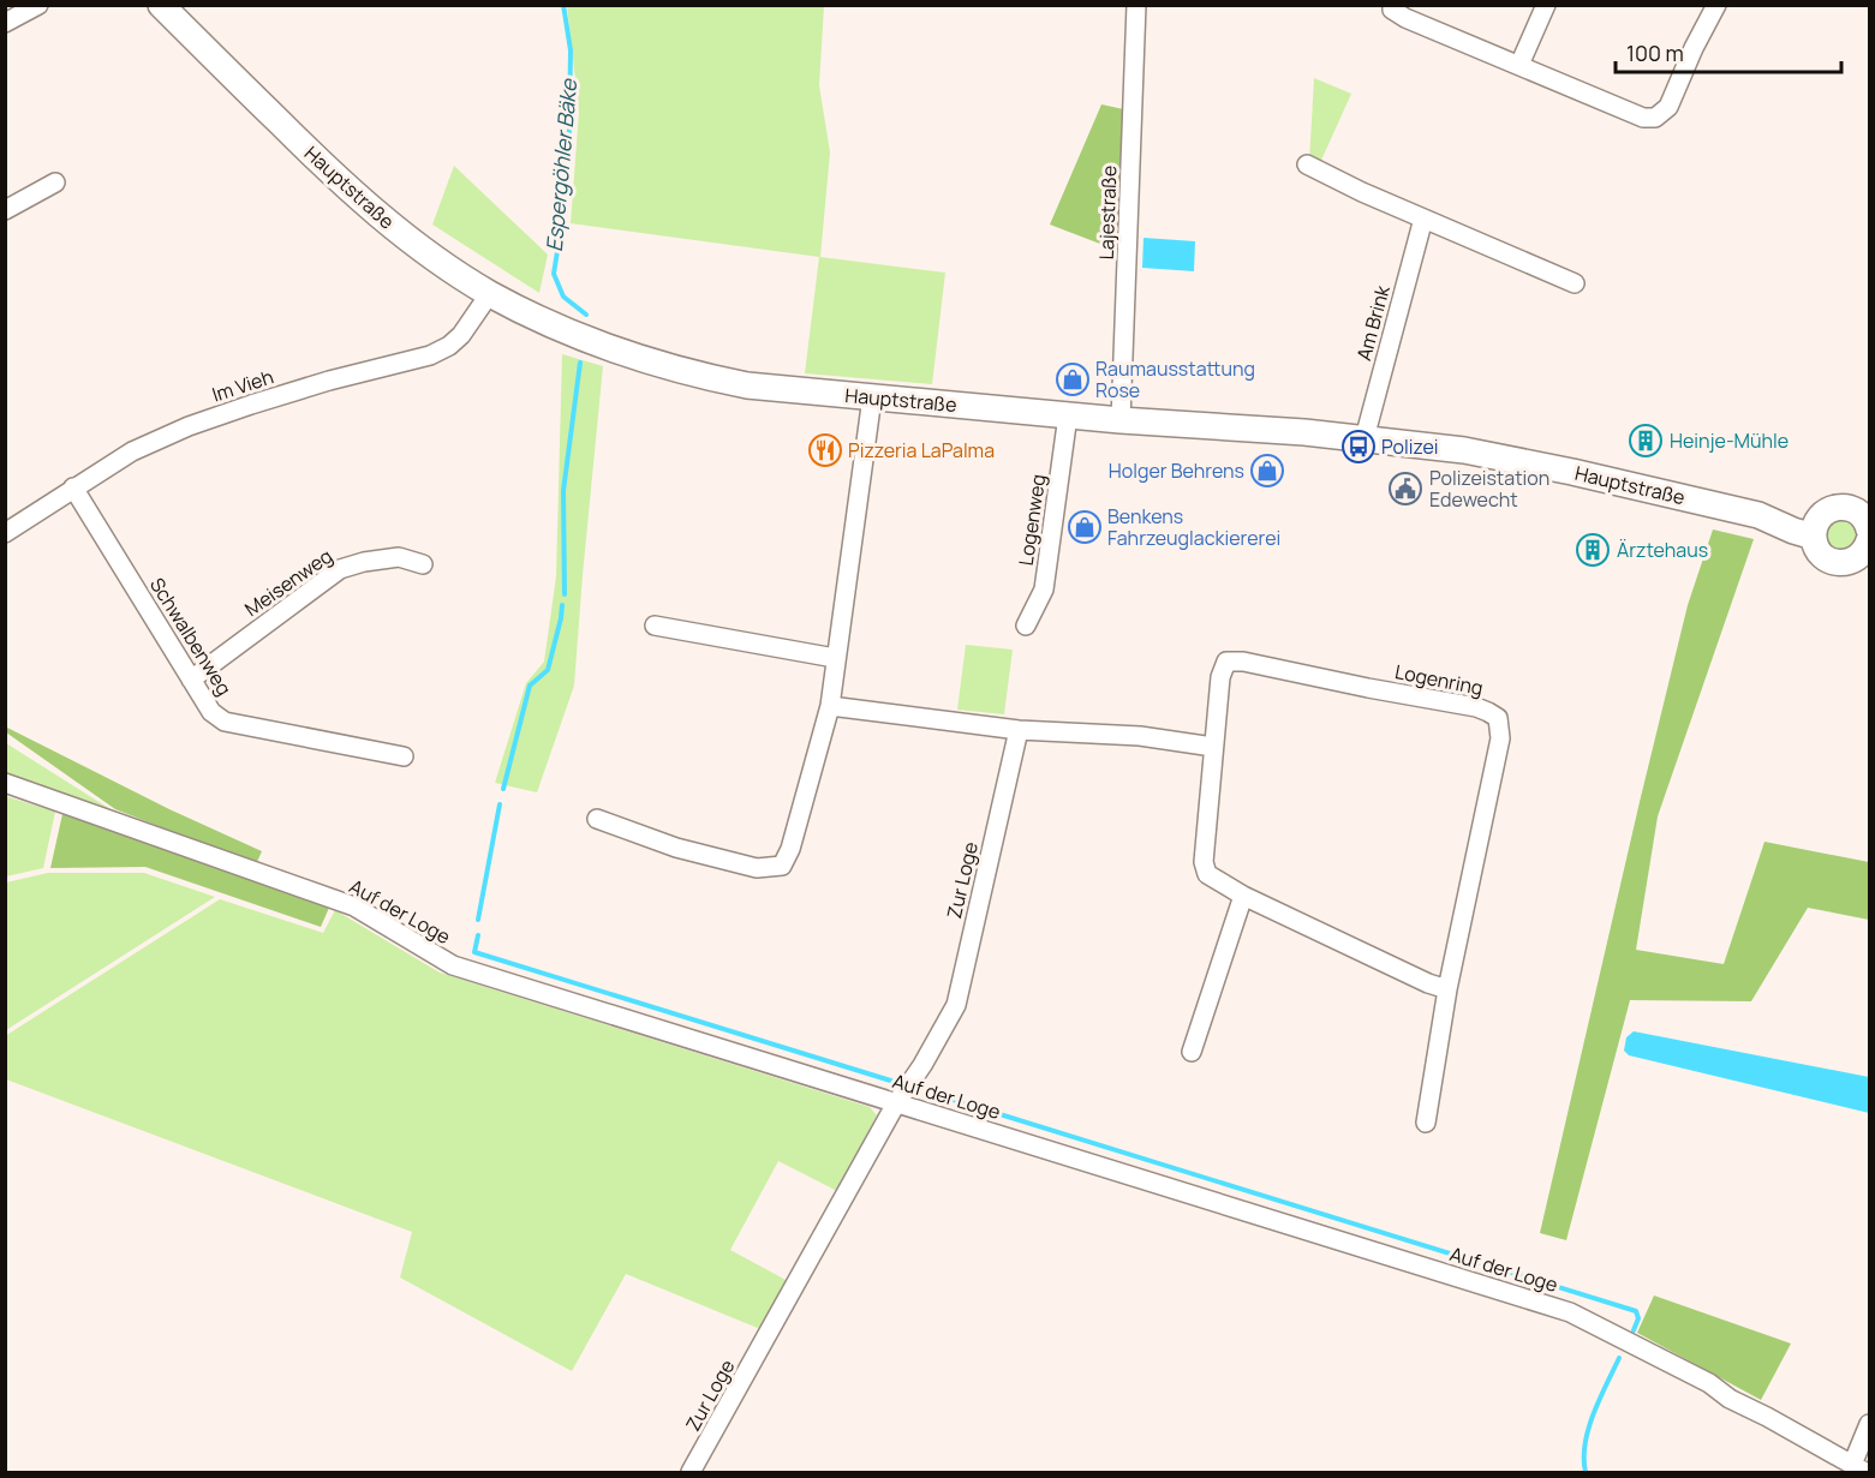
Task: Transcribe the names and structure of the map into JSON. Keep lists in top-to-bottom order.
{
  "streets": {
    "main road": ["Hauptstraße"],
    "street": [
      "Lajestraße",
      "Am Brink",
      "Im Vieh",
      "Logenweg",
      "Meisenweg",
      "Schwalbenweg",
      "Logenring",
      "Zur Loge",
      "Auf der Loge"
    ]
  },
  "crossings": [
    ["Hauptstraße", "Lajestraße"],
    ["Hauptstraße", "Am Brink"],
    ["Hauptstraße", "Im Vieh"],
    ["Hauptstraße", "Logenweg"],
    ["Im Vieh", "Schwalbenweg"],
    ["Meisenweg", "Schwalbenweg"],
    ["Zur Loge", "Auf der Loge"]
  ],
  "water": ["Espergöhler Bäke"],
  "places": {
    "shop": ["Raumausstattung Rose", "Holger Behrens", "Benkens Fahrzeuglackiererei"],
    "building": ["Heinje-Mühle", "Ärztehaus"],
    "bus stop": ["Polizei"],
    "restaurant": ["Pizzeria LaPalma"],
    "public building": ["Polizeistation Edewecht"]
  },
  "scale_bar": "100 m"
}
